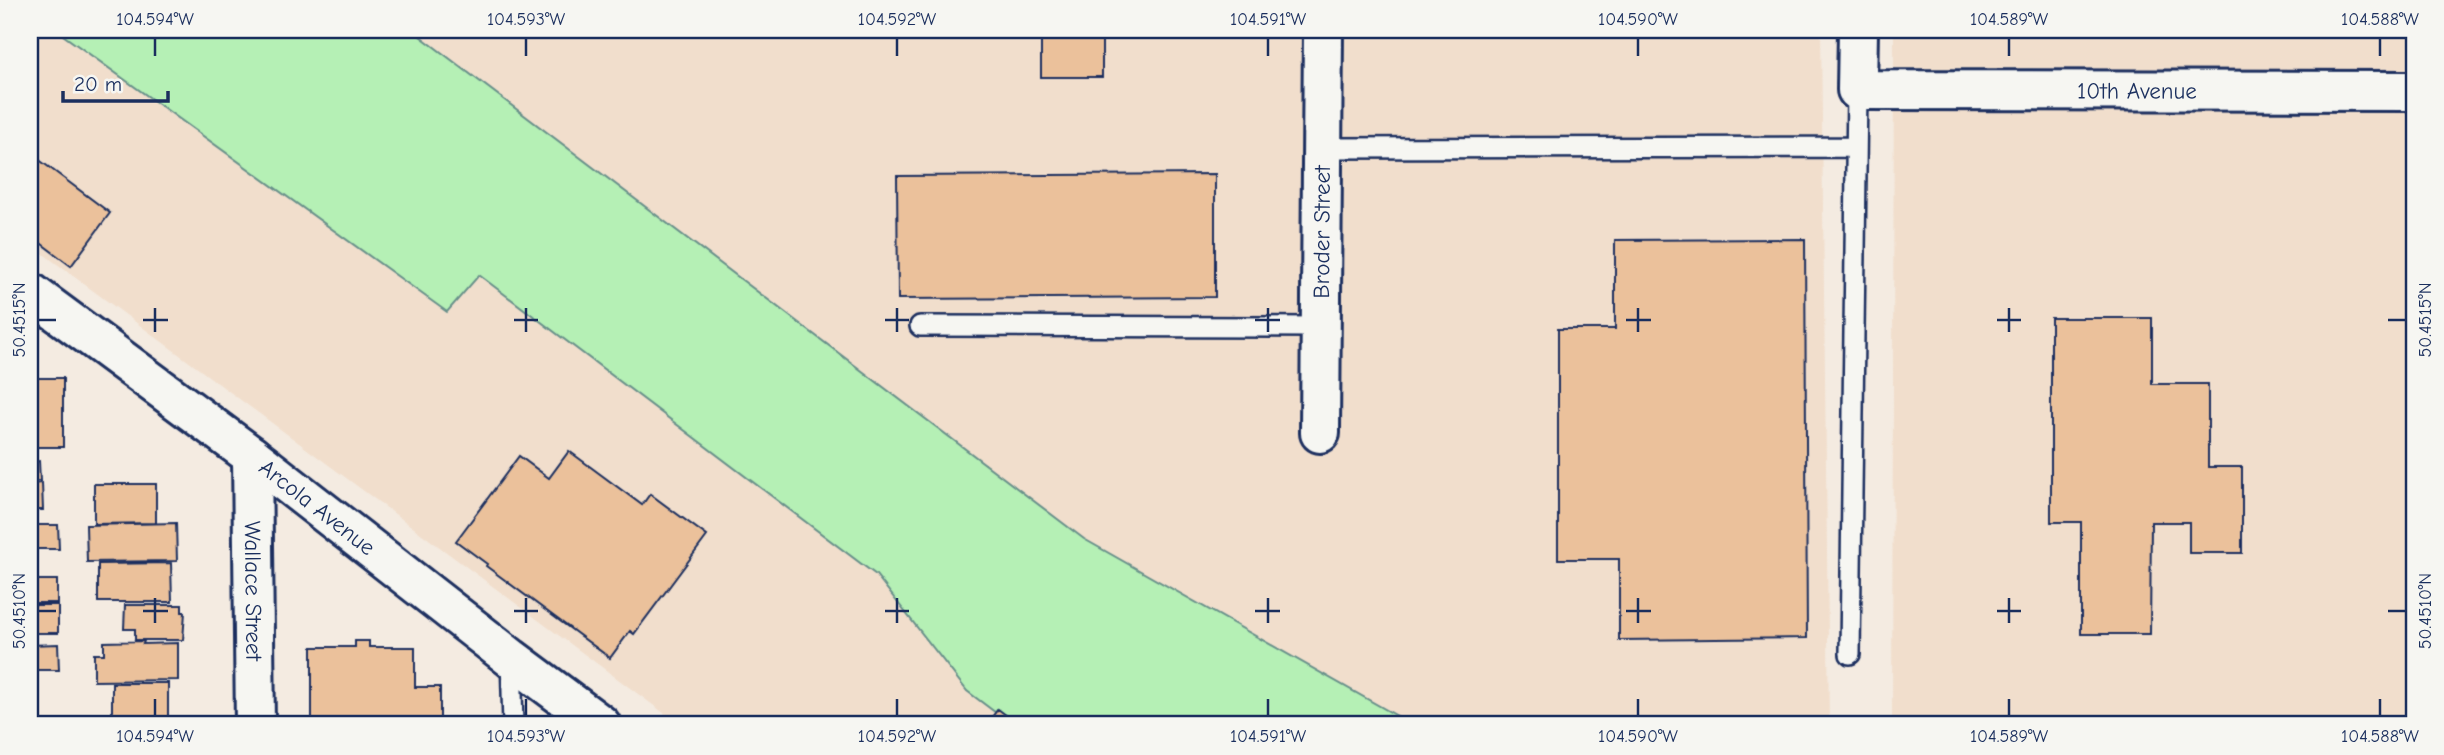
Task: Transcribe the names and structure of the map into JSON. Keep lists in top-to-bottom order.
{
  "streets": {
    "street": [
      "10th Avenue",
      "Broder Street",
      "Arcola Avenue",
      "Wallace Street"
    ]
  },
  "crossings": [
    ["Arcola Avenue", "Wallace Street"]
  ],
  "scale_bar": "20 m",
  "coordinates": [
    "104.594°W",
    "104.593°W",
    "104.592°W",
    "104.591°W",
    "104.590°W",
    "104.589°W",
    "104.588°W",
    "50.4515°N",
    "50.4510°N"
  ]
}
